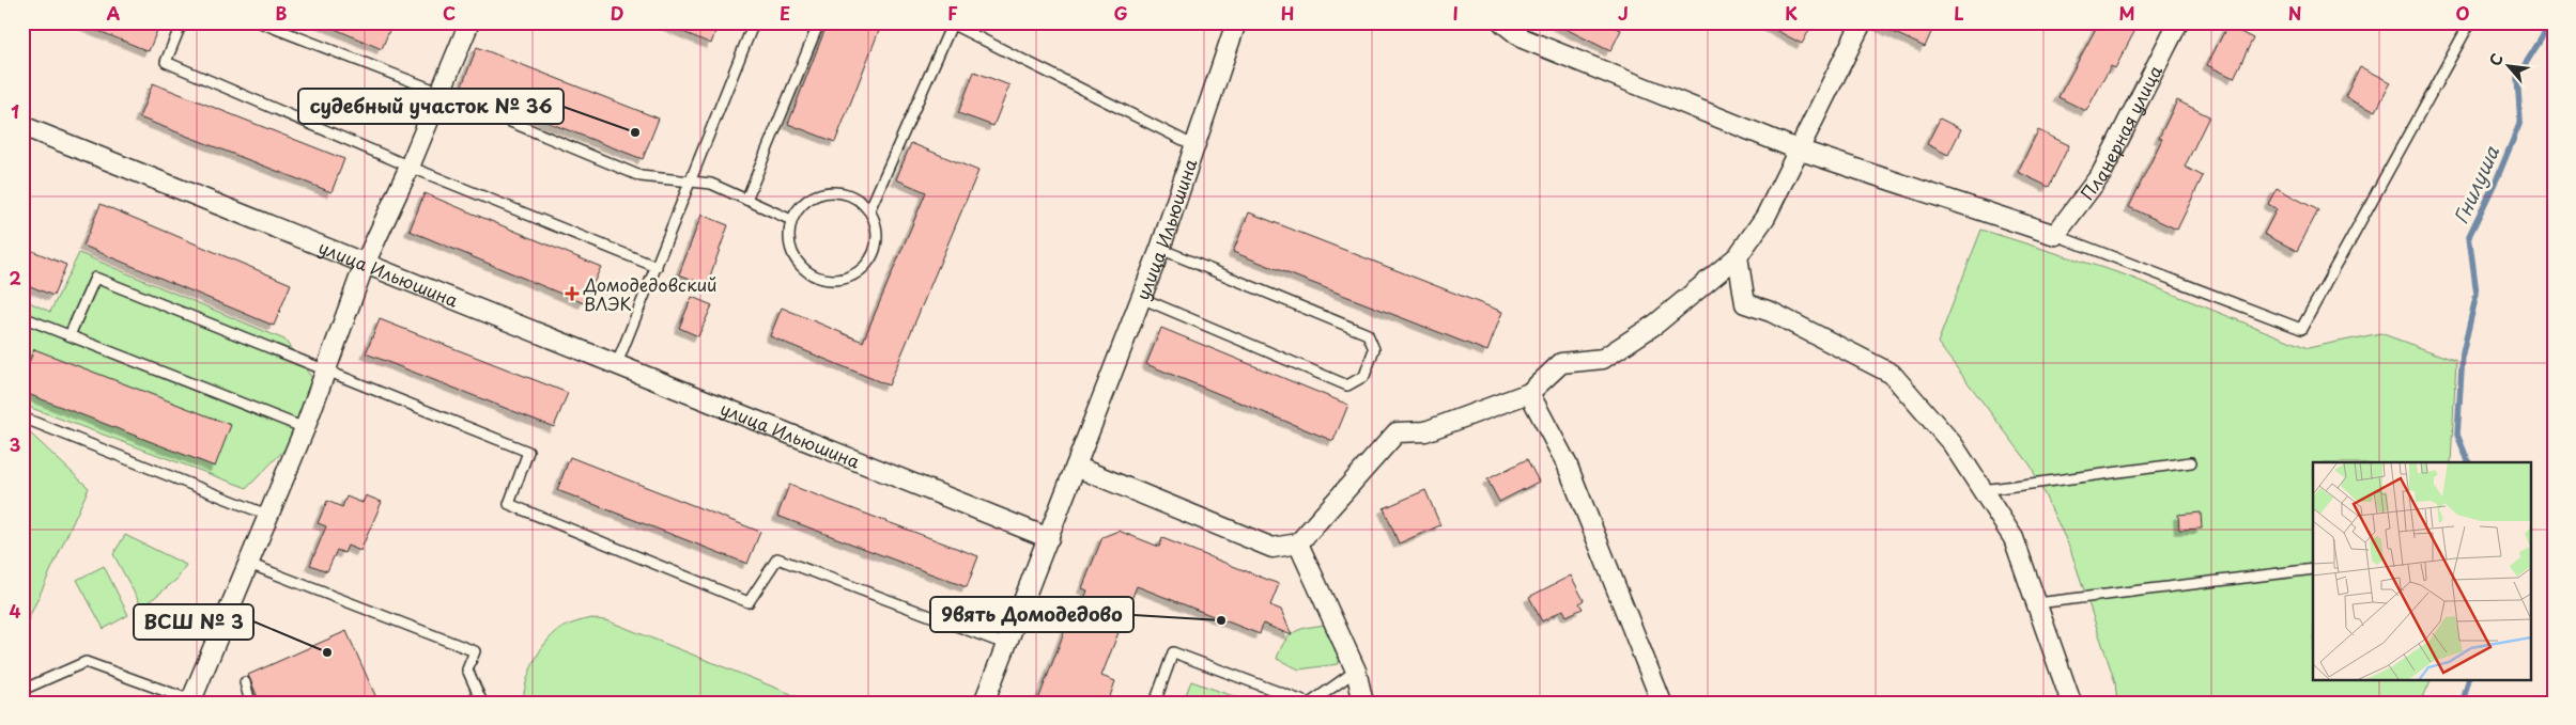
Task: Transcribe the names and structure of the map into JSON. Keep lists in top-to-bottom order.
{
  "streets": {
    "street": ["Планерная улица", "улица Ильюшина"]
  },
  "water": ["Гнилуша"],
  "places": {
    "other": ["судебный участок № 36", "9вять Домодедово", "ВСШ № 3"],
    "health": ["Домодедовский ВЛЭК"]
  },
  "north": "top left",
  "grid": {
    "columns": [
      "A",
      "B",
      "C",
      "D",
      "E",
      "F",
      "G",
      "H",
      "I",
      "J",
      "K",
      "L",
      "M",
      "N",
      "O"
    ],
    "rows": [
      "1",
      "2",
      "3",
      "4"
    ]
  }
}
